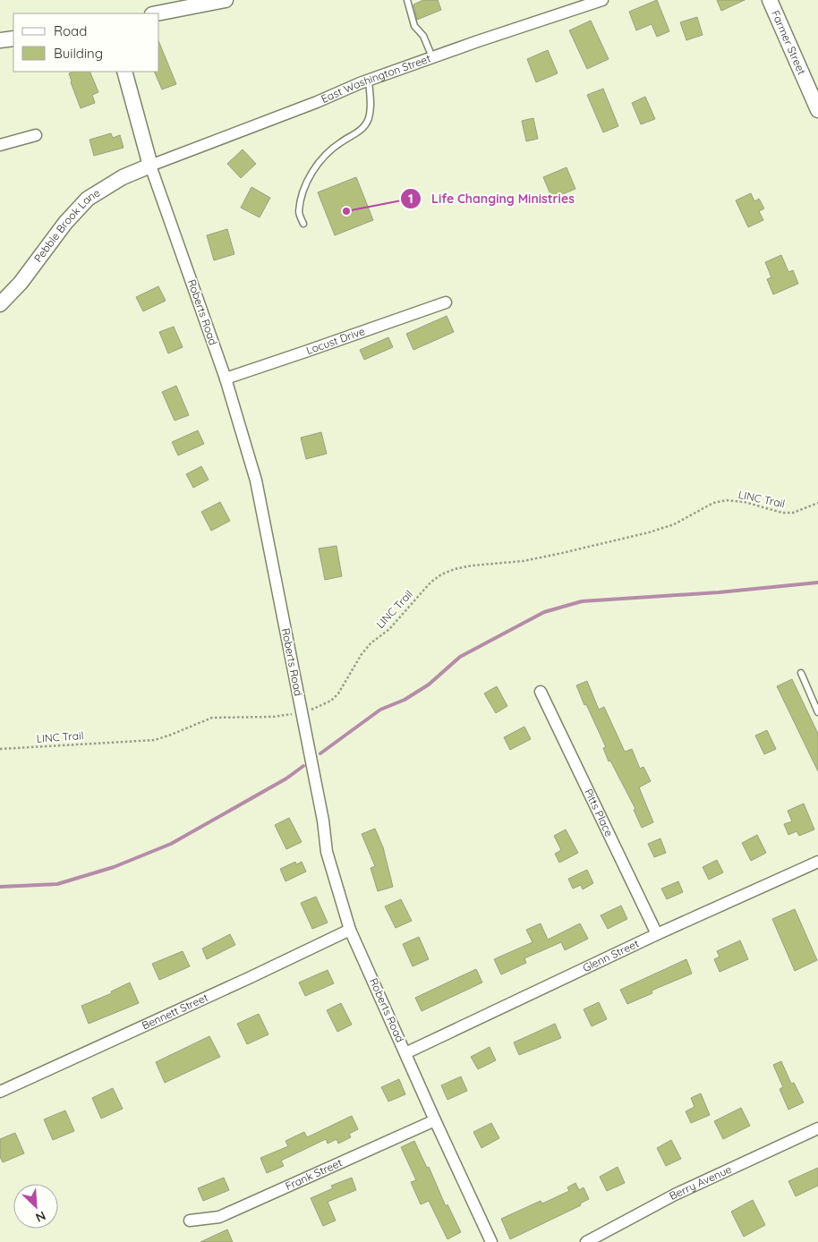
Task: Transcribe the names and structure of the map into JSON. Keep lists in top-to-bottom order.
{
  "streets": {
    "street": [
      "Farmer Street",
      "East Washington Street",
      "Pebble Brook Lane",
      "Roberts Road",
      "Locust Drive",
      "Pitts Place",
      "Glenn Street",
      "Bennett Street",
      "Frank Street",
      "Berry Avenue"
    ],
    "path": ["LINC Trail"]
  },
  "crossings": [
    ["East Washington Street", "Pebble Brook Lane"],
    ["East Washington Street", "Roberts Road"],
    ["Pebble Brook Lane", "Roberts Road"],
    ["Roberts Road", "Locust Drive"],
    ["Roberts Road", "LINC Trail"],
    ["Roberts Road", "Glenn Street"],
    ["Roberts Road", "Bennett Street"],
    ["Roberts Road", "Frank Street"],
    ["Pitts Place", "Glenn Street"]
  ],
  "places": ["Life Changing Ministries"],
  "legend": ["Road", "Building"],
  "north": "bottom right"
}
